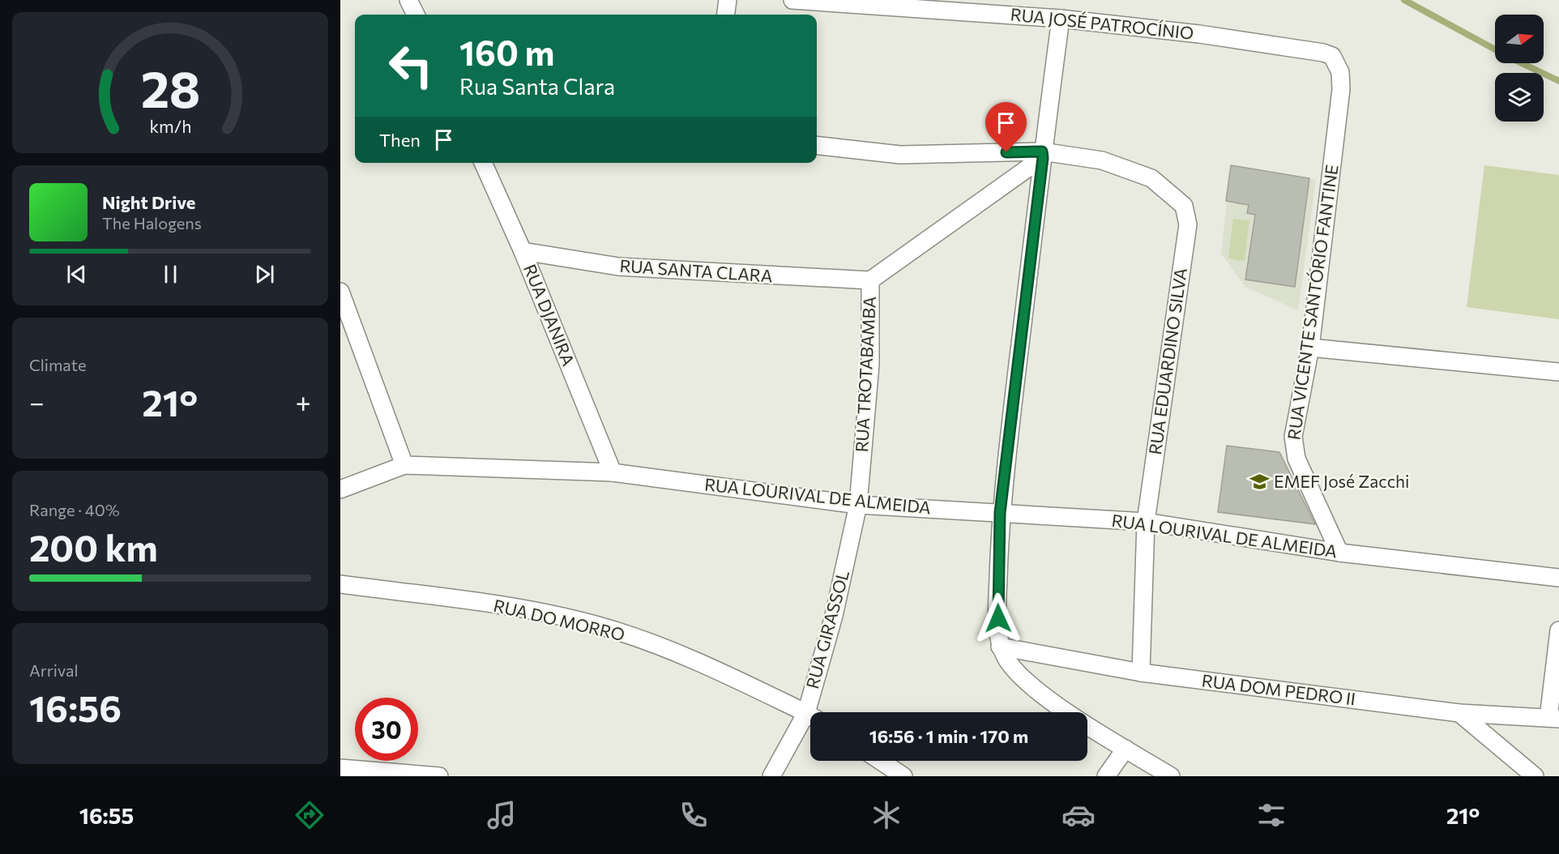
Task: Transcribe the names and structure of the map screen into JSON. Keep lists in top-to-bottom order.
{
  "streets": {
    "street": [
      "RUA JOSÉ PATROCÍNIO",
      "RUA SANTA CLARA",
      "RUA VICENTE SANTÓRIO FANTINE",
      "RUA DJANIRA",
      "RUA EDUARDINO SILVA",
      "RUA TROTABAMBA",
      "RUA LOURIVAL DE ALMEIDA",
      "RUA DO MORRO",
      "RUA GIRASSOL",
      "RUA DOM PEDRO II"
    ]
  },
  "crossings": [
    ["RUA JOSÉ PATROCÍNIO", "RUA VICENTE SANTÓRIO FANTINE"],
    ["RUA SANTA CLARA", "RUA DJANIRA"],
    ["RUA SANTA CLARA", "RUA TROTABAMBA"],
    ["RUA VICENTE SANTÓRIO FANTINE", "RUA LOURIVAL DE ALMEIDA"],
    ["RUA DJANIRA", "RUA LOURIVAL DE ALMEIDA"],
    ["RUA EDUARDINO SILVA", "RUA TROTABAMBA"],
    ["RUA EDUARDINO SILVA", "RUA LOURIVAL DE ALMEIDA"],
    ["RUA EDUARDINO SILVA", "RUA DOM PEDRO II"],
    ["RUA TROTABAMBA", "RUA LOURIVAL DE ALMEIDA"],
    ["RUA TROTABAMBA", "RUA GIRASSOL"],
    ["RUA LOURIVAL DE ALMEIDA", "RUA GIRASSOL"]
  ],
  "places": {
    "school or university": ["EMEF José Zacchi"]
  },
  "north": "right",
  "page": {
    "turn": ["160 m", "Rua Santa Clara"],
    "then": "Then",
    "song": ["Night Drive", "The Halogens"],
    "tile": [
      "Climate",
      ["Range · 40%", "200 km"],
      ["Arrival", "16:56"]
    ],
    "heat": ["−", "21°", "+"],
    "limit": "30",
    "trip": "16:56 · 1 min · 170 m",
    "tabs": ["16:55", "21°"],
    "gauge": ["28", "km/h"]
  }
}
